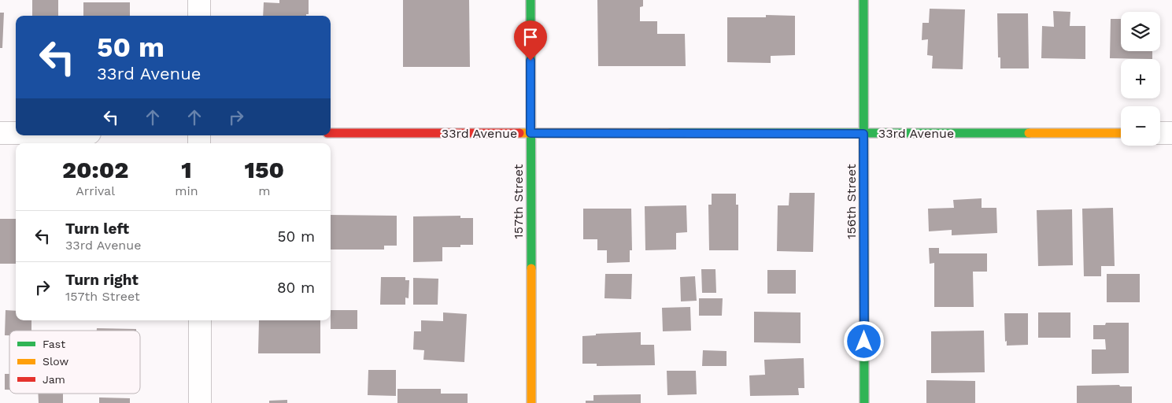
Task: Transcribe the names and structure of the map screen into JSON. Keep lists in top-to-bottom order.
{
  "streets": {
    "street": ["33rd Avenue", "157th Street", "156th Street"]
  },
  "crossings": [
    ["33rd Avenue", "157th Street"],
    ["33rd Avenue", "156th Street"]
  ],
  "legend": ["Fast", "Slow", "Jam"],
  "page": {
    "map_buttons": ["+", "−"],
    "turn": ["50 m", "33rd Avenue"],
    "eta": [
      "20:02",
      "Arrival",
      "1",
      "min",
      "150",
      "m"
    ],
    "list": [
      {
        "name": "Turn left",
        "note": "33rd Avenue",
        "value": "50 m"
      },
      {
        "name": "Turn right",
        "note": "157th Street",
        "value": "80 m"
      }
    ]
  }
}
